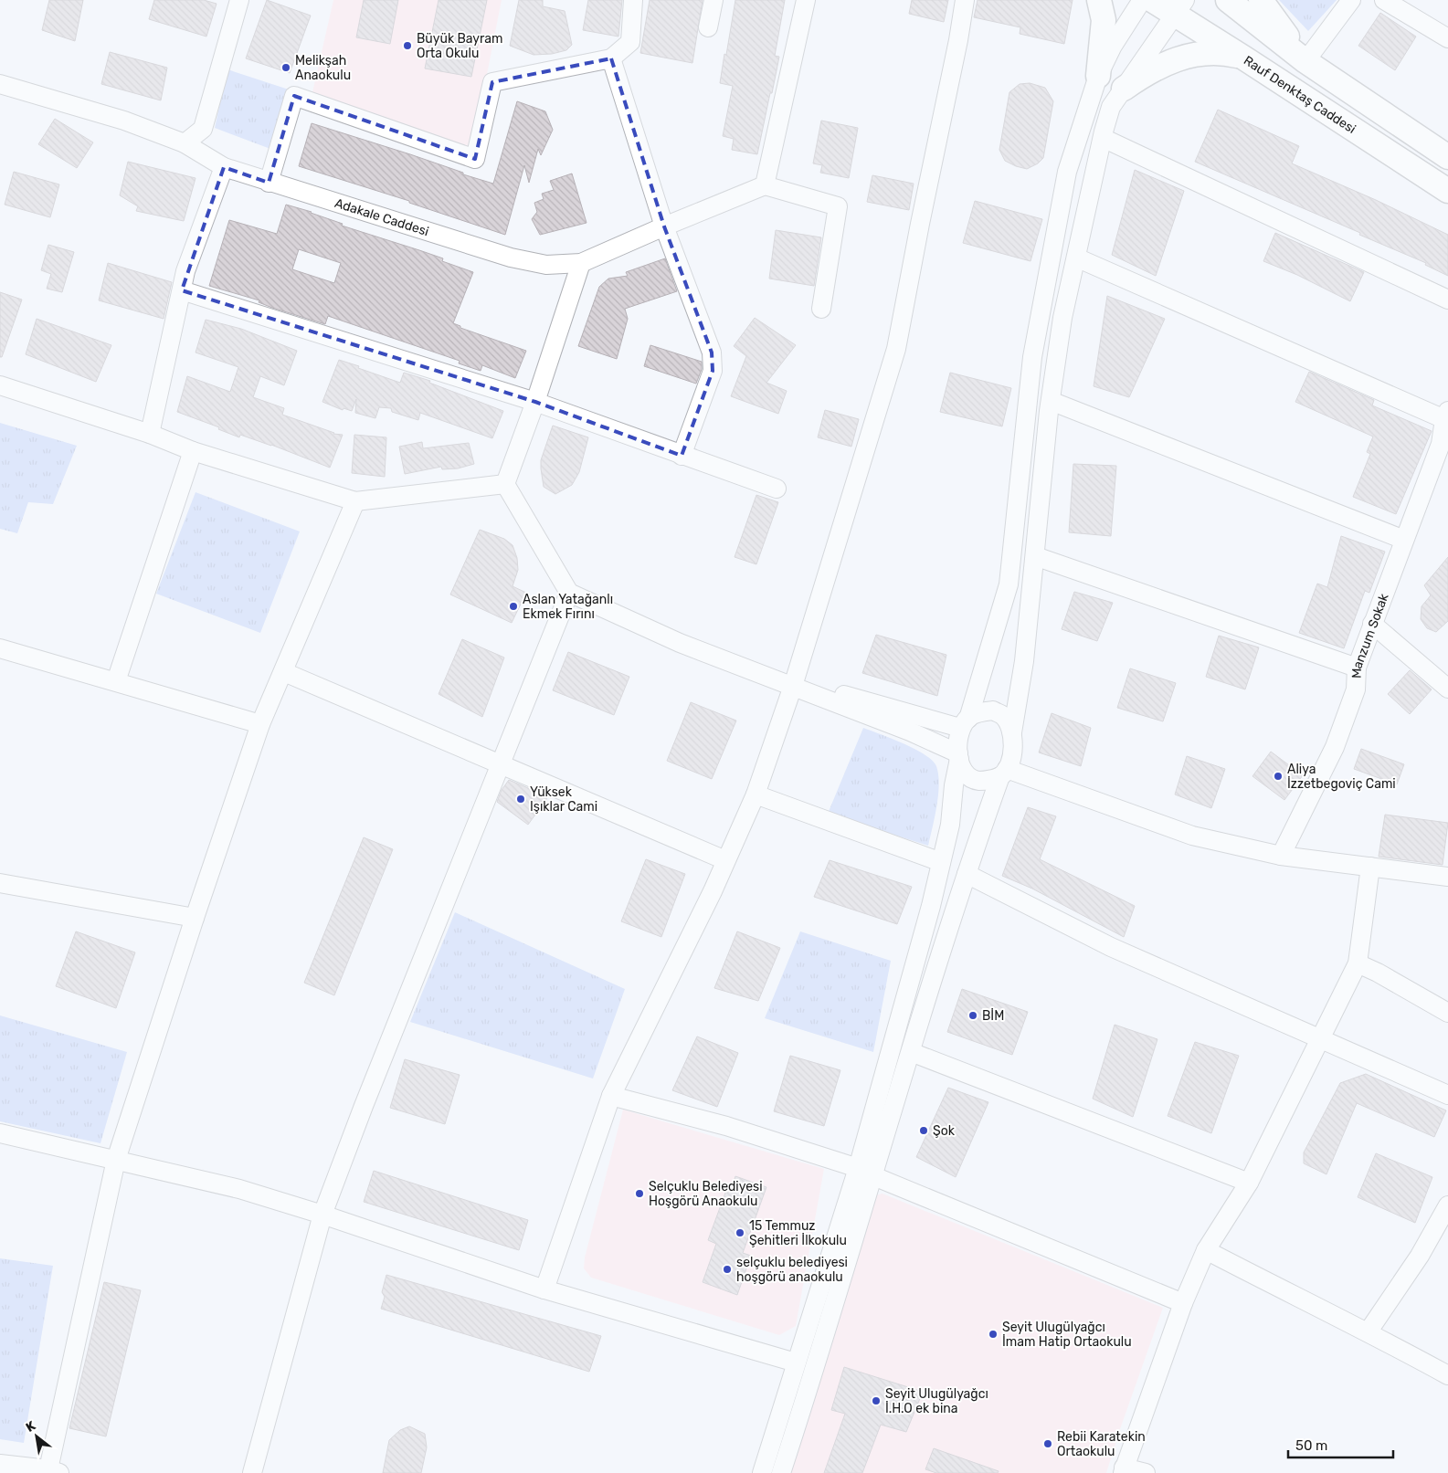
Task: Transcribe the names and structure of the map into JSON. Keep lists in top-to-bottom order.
{
  "streets": {
    "main road": ["Rauf Denktaş Caddesi"],
    "street": ["Adakale Caddesi", "Manzum Sokak"]
  },
  "places": [
    "Büyük Bayram Orta Okulu",
    "Melikşah Anaokulu",
    "Aslan Yatağanlı Ekmek Fırını",
    "Aliya İzzetbegoviç Cami",
    "Yüksek Işıklar Cami",
    "BİM",
    "Şok",
    "Selçuklu Belediyesi Hoşgörü Anaokulu",
    "15 Temmuz Şehitleri İlkokulu",
    "selçuklu belediyesi hoşgörü anaokulu",
    "Seyit Ulugülyağcı İmam Hatip Ortaokulu",
    "Seyit Ulugülyağcı İ.H.O ek bina",
    "Rebii Karatekin Ortaokulu"
  ],
  "scale_bar": "50 m",
  "north": "top left"
}
